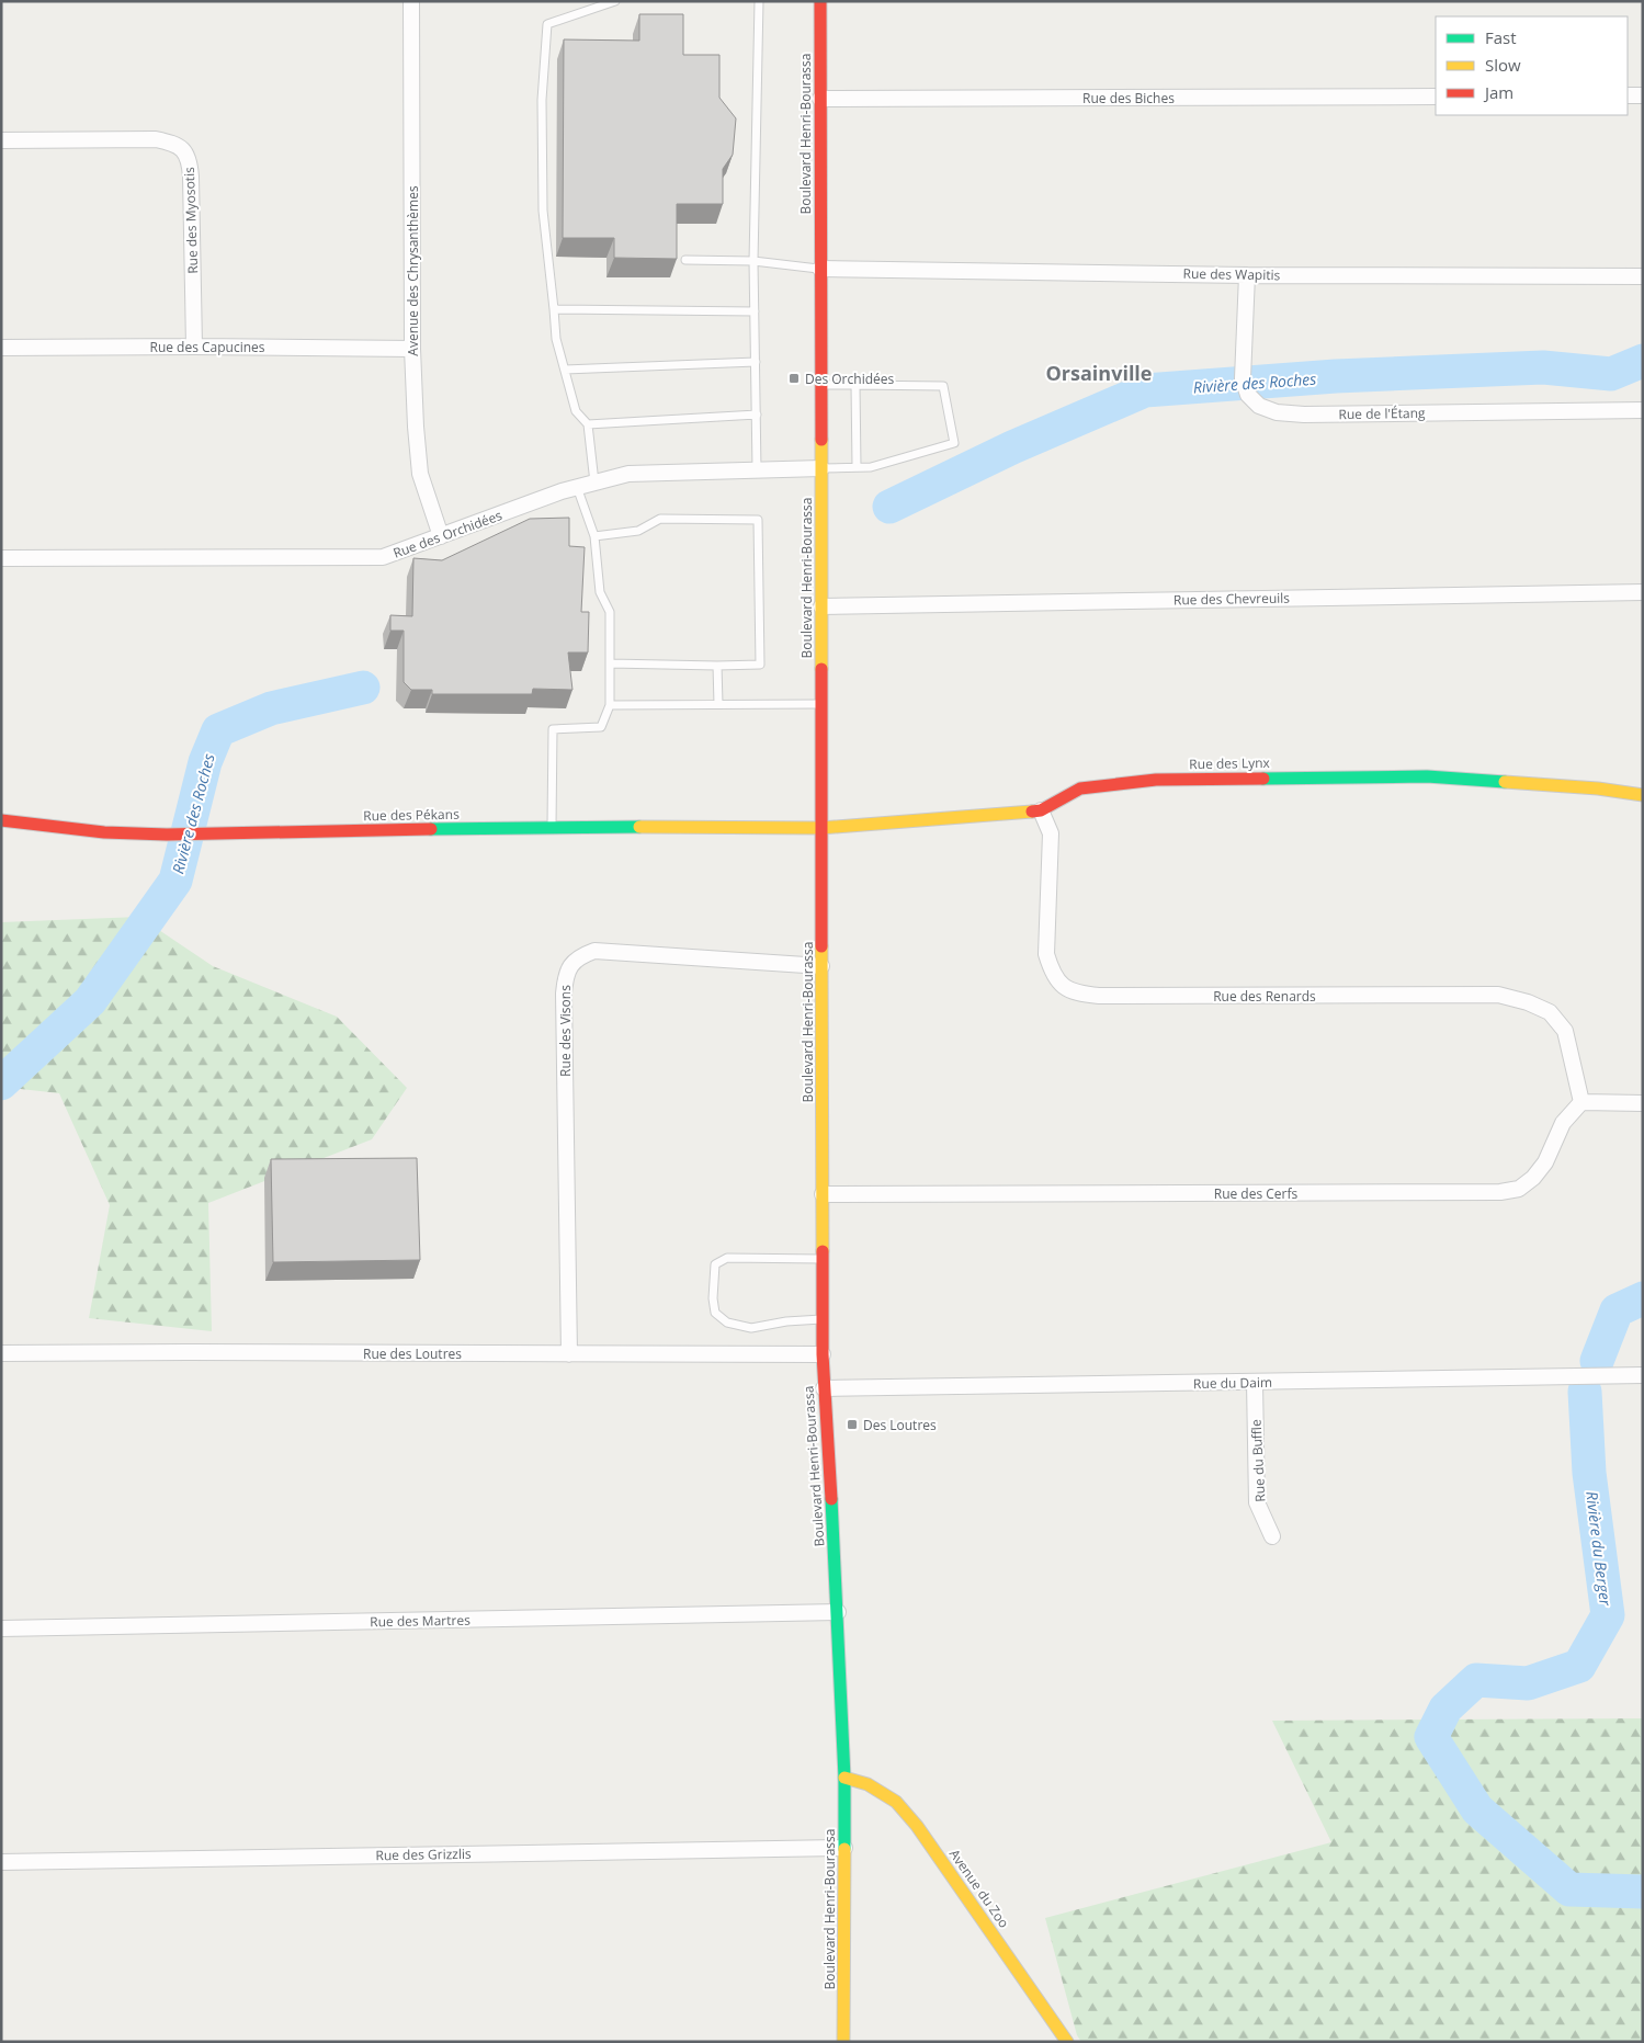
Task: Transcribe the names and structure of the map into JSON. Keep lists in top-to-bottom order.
{
  "streets": {
    "main road": [
      "Boulevard Henri-Bourassa",
      "Rue des Lynx",
      "Rue des Pékans",
      "Avenue du Zoo"
    ],
    "street": [
      "Rue des Biches",
      "Rue des Myosotis",
      "Avenue des Chrysanthèmes",
      "Rue des Wapitis",
      "Rue des Capucines",
      "Rue de l'Étang",
      "Rue des Orchidées",
      "Rue des Chevreuils",
      "Rue des Renards",
      "Rue des Visons",
      "Rue des Cerfs",
      "Rue des Loutres",
      "Rue du Daim",
      "Rue du Buffle",
      "Rue des Martres",
      "Rue des Grizzlis"
    ]
  },
  "crossings": [
    ["Rue des Biches", "Boulevard Henri-Bourassa"],
    ["Boulevard Henri-Bourassa", "Rue des Wapitis"],
    ["Boulevard Henri-Bourassa", "Rue des Orchidées"],
    ["Boulevard Henri-Bourassa", "Rue des Chevreuils"],
    ["Boulevard Henri-Bourassa", "Rue des Lynx"],
    ["Boulevard Henri-Bourassa", "Rue des Pékans"],
    ["Boulevard Henri-Bourassa", "Rue des Visons"],
    ["Boulevard Henri-Bourassa", "Rue des Cerfs"],
    ["Boulevard Henri-Bourassa", "Rue des Loutres"],
    ["Boulevard Henri-Bourassa", "Rue du Daim"],
    ["Boulevard Henri-Bourassa", "Rue des Martres"],
    ["Boulevard Henri-Bourassa", "Rue des Grizzlis"],
    ["Boulevard Henri-Bourassa", "Avenue du Zoo"],
    ["Rue des Myosotis", "Rue des Capucines"],
    ["Avenue des Chrysanthèmes", "Rue des Capucines"],
    ["Avenue des Chrysanthèmes", "Rue des Orchidées"],
    ["Rue des Wapitis", "Rue de l'Étang"],
    ["Rue des Lynx", "Rue des Pékans"],
    ["Rue des Lynx", "Rue des Renards"],
    ["Rue des Renards", "Rue des Cerfs"],
    ["Rue des Visons", "Rue des Loutres"],
    ["Rue du Daim", "Rue du Buffle"]
  ],
  "districts": ["Orsainville"],
  "water": ["Rivière des Roches", "Rivière du Berger"],
  "places": {
    "transit": ["Des Orchidées", "Des Loutres"]
  },
  "legend": ["Fast", "Slow", "Jam"]
}
